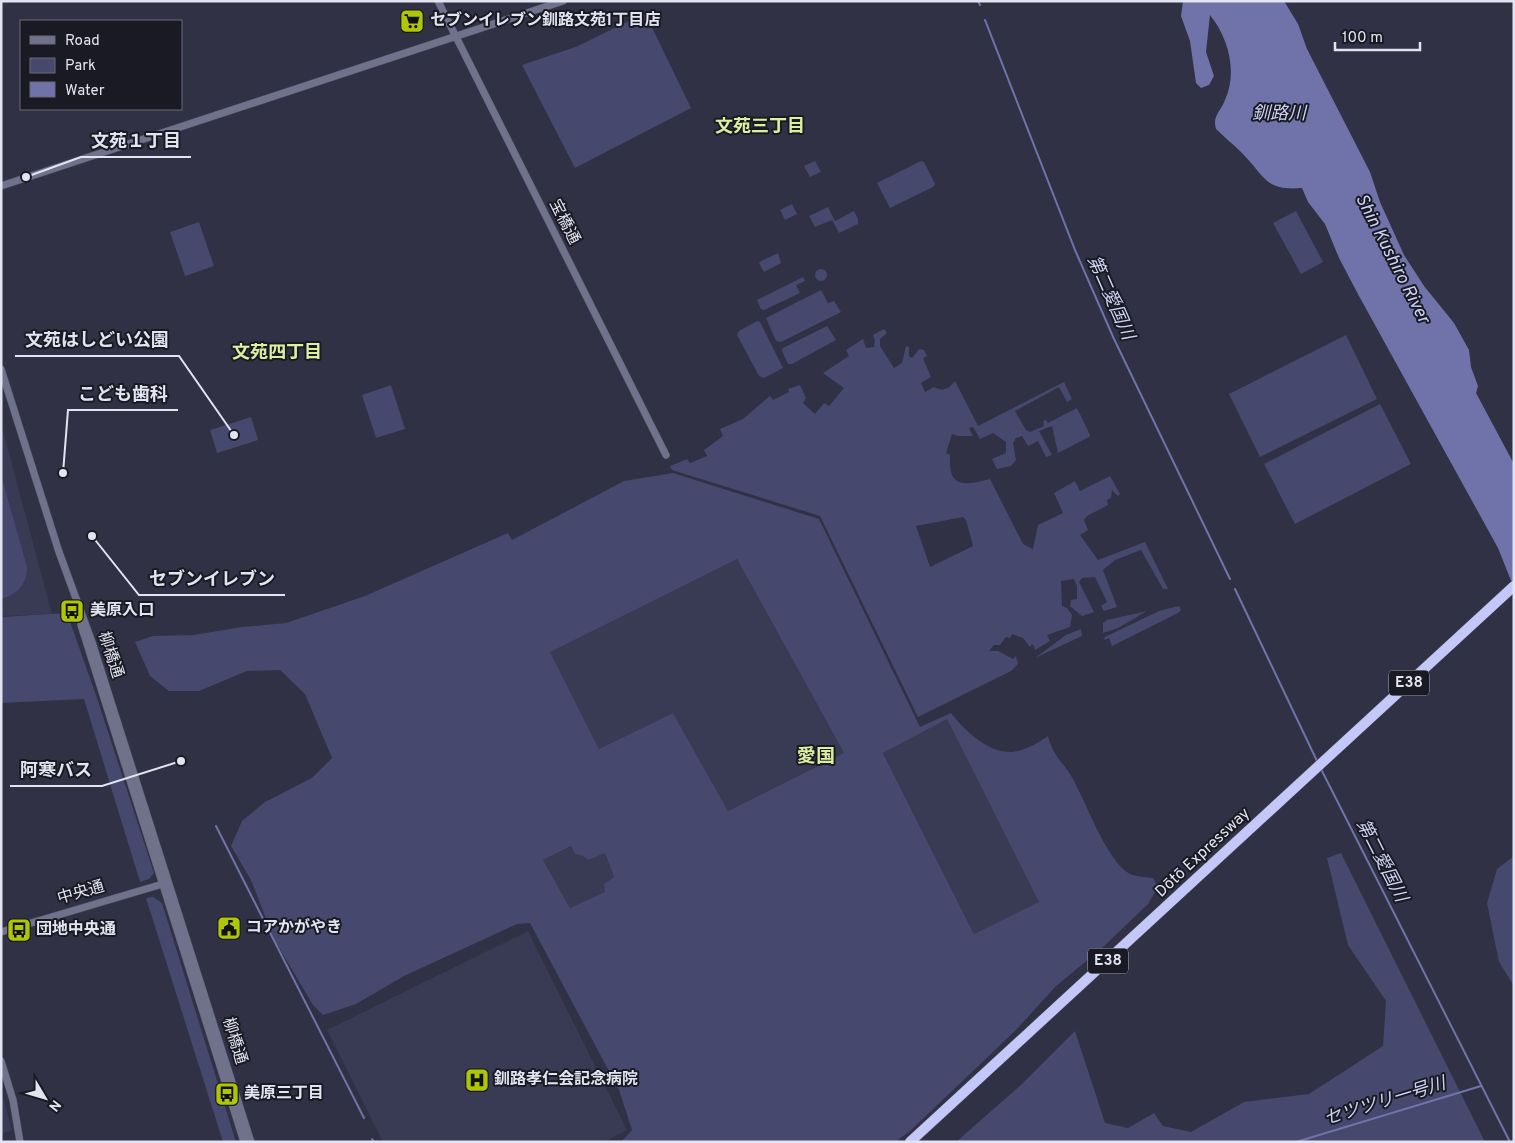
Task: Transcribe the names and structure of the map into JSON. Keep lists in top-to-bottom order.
{
  "streets": {
    "highway": ["E38", "Dōtō Expressway"],
    "street": ["宝橋通", "柳橋通", "中央通"]
  },
  "crossings": [
    ["柳橋通", "中央通"]
  ],
  "districts": ["文苑三丁目", "文苑四丁目", "愛国"],
  "water": [
    "釧路川",
    "Shin Kushiro River",
    "第二愛国川",
    "セツツリ一号川"
  ],
  "places": {
    "supermarket": ["セブンイレブン釧路文苑1丁目店"],
    "other": [
      "文苑１丁目",
      "文苑はしどい公園",
      "こども歯科",
      "セブンイレブン",
      "阿寒バス"
    ],
    "bus stop": ["美原入口", "団地中央通", "美原三丁目"],
    "public building": ["コアかがやき"],
    "hospital": ["釧路孝仁会記念病院"]
  },
  "legend": ["Road", "Park", "Water"],
  "scale_bar": "100 m",
  "north": "bottom right"
}
